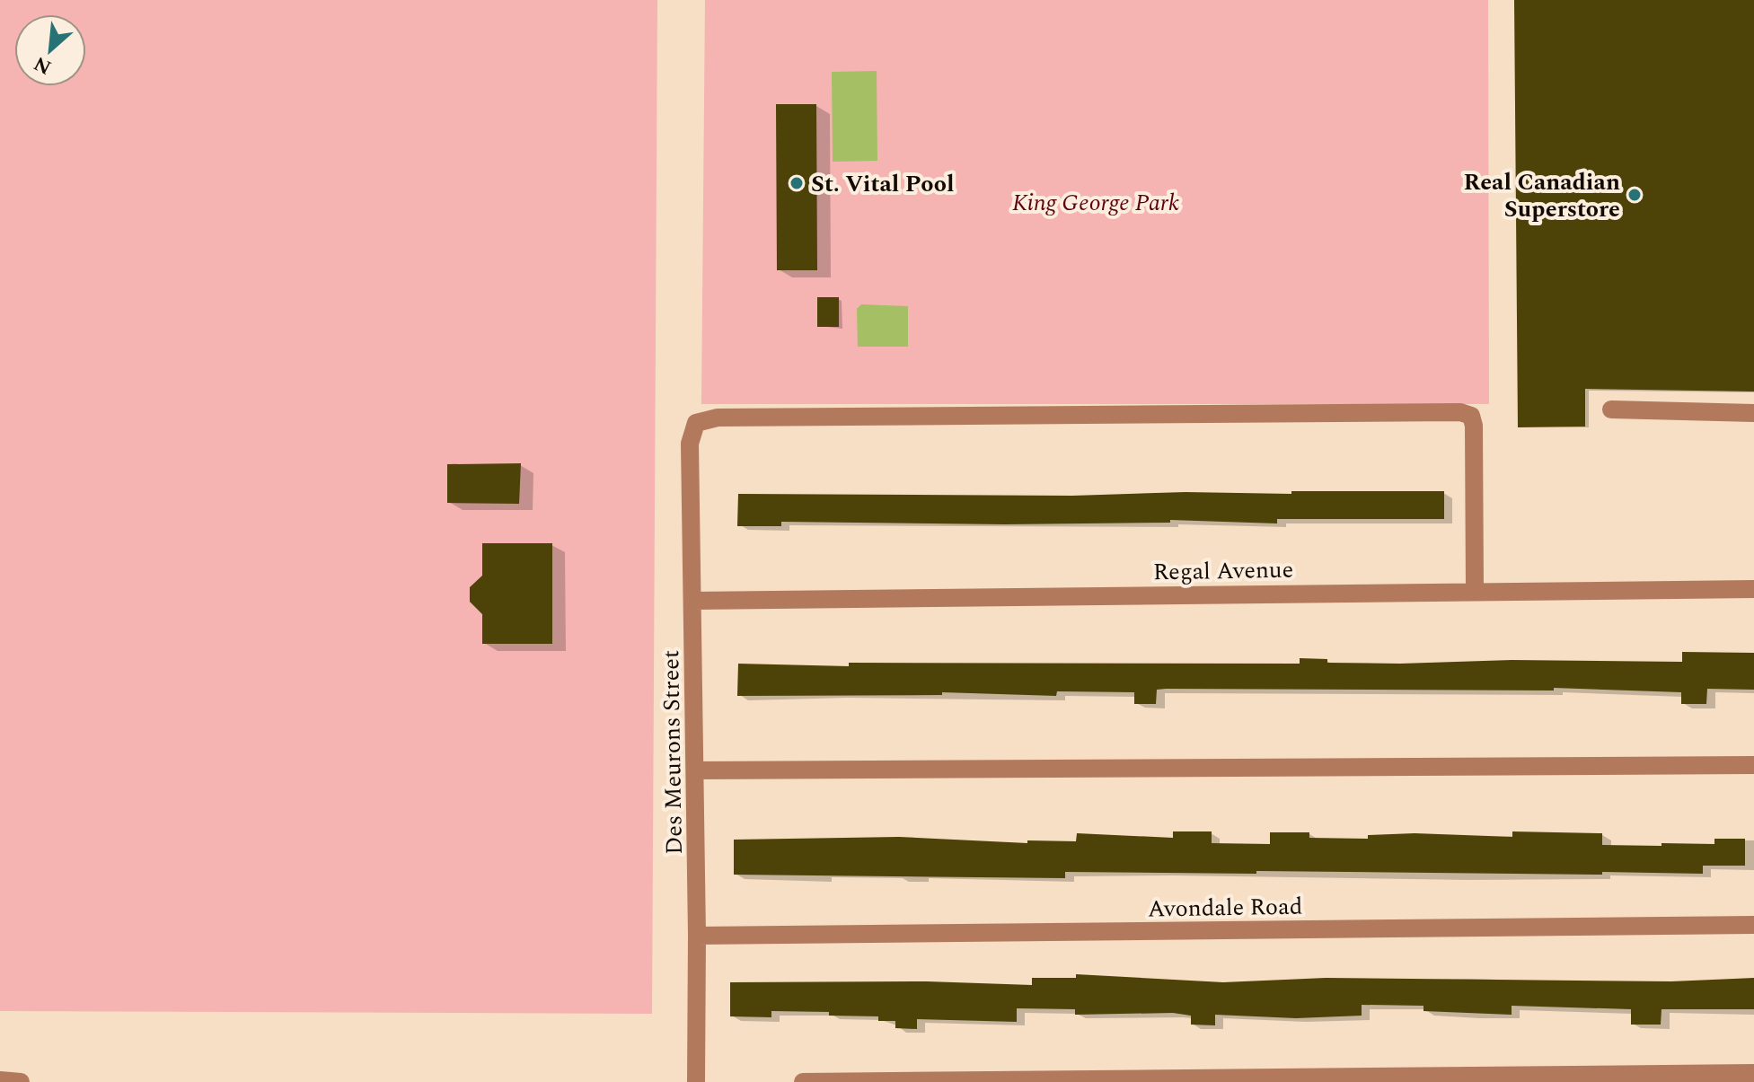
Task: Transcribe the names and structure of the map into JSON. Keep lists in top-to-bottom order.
{
  "streets": {
    "street": ["Regal Avenue", "Des Meurons Street", "Avondale Road"]
  },
  "crossings": [
    ["Regal Avenue", "Des Meurons Street"],
    ["Des Meurons Street", "Avondale Road"]
  ],
  "parks": ["King George Park"],
  "places": ["St. Vital Pool", "Real Canadian Superstore"],
  "north": "bottom left"
}
